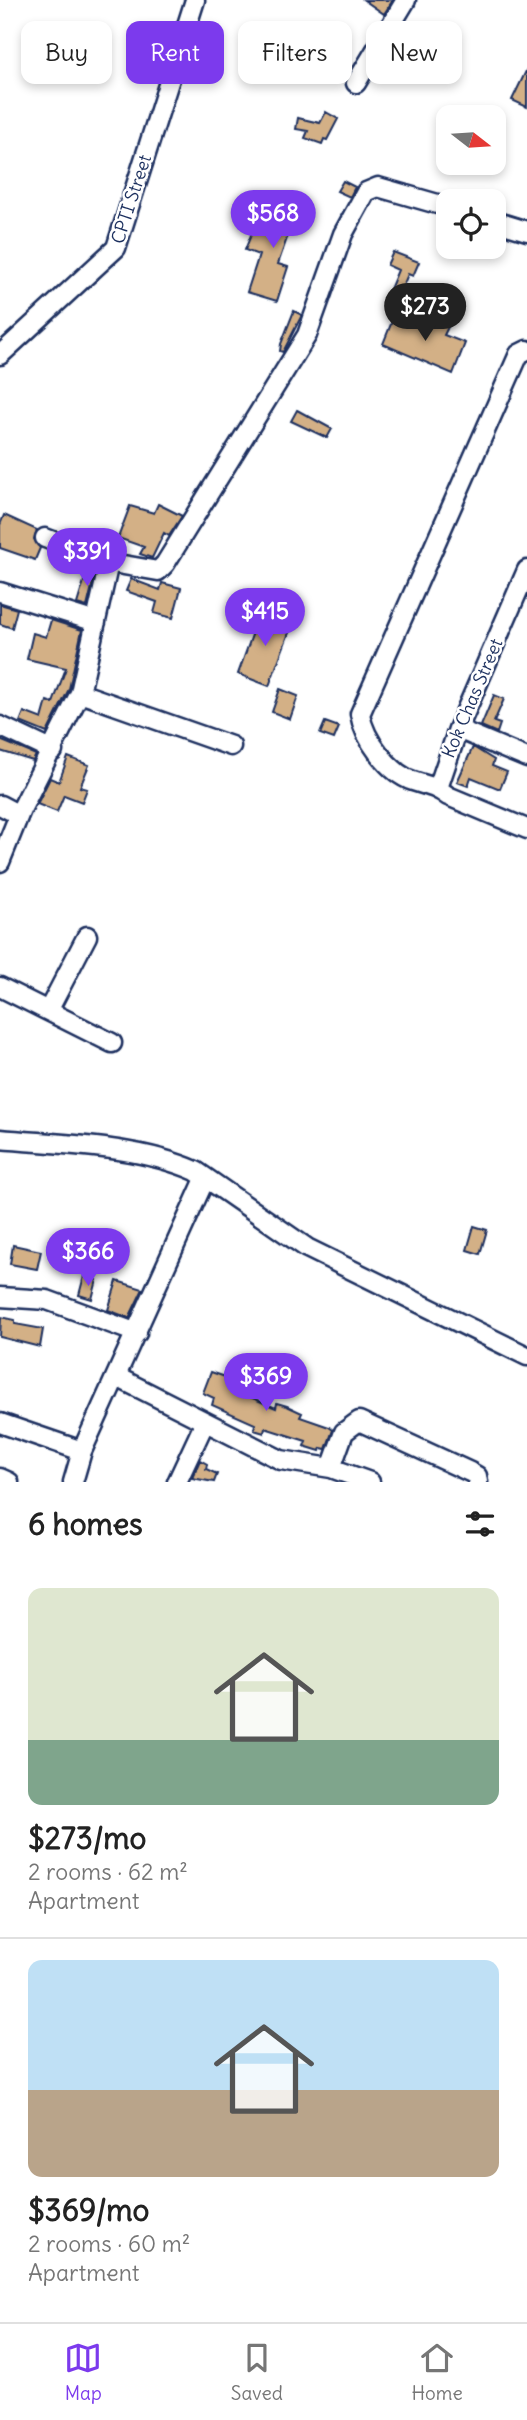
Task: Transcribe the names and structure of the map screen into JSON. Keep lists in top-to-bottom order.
{
  "streets": {
    "street": ["CPTI Street", "Kok Chas Street"]
  },
  "north": "right",
  "page": {
    "chip": [
      "Buy",
      "Rent",
      "Filters",
      "New"
    ],
    "price": [
      "$568",
      "$273",
      "$391",
      "$415",
      "$366",
      "$369"
    ],
    "heading": "6 homes",
    "list": [
      {
        "name": "$273/mo",
        "note": "2 rooms · 62 m² · Apartment"
      },
      {
        "name": "$369/mo",
        "note": "2 rooms · 60 m² · Apartment"
      }
    ],
    "tabs": ["Map", "Saved", "Home"]
  }
}
